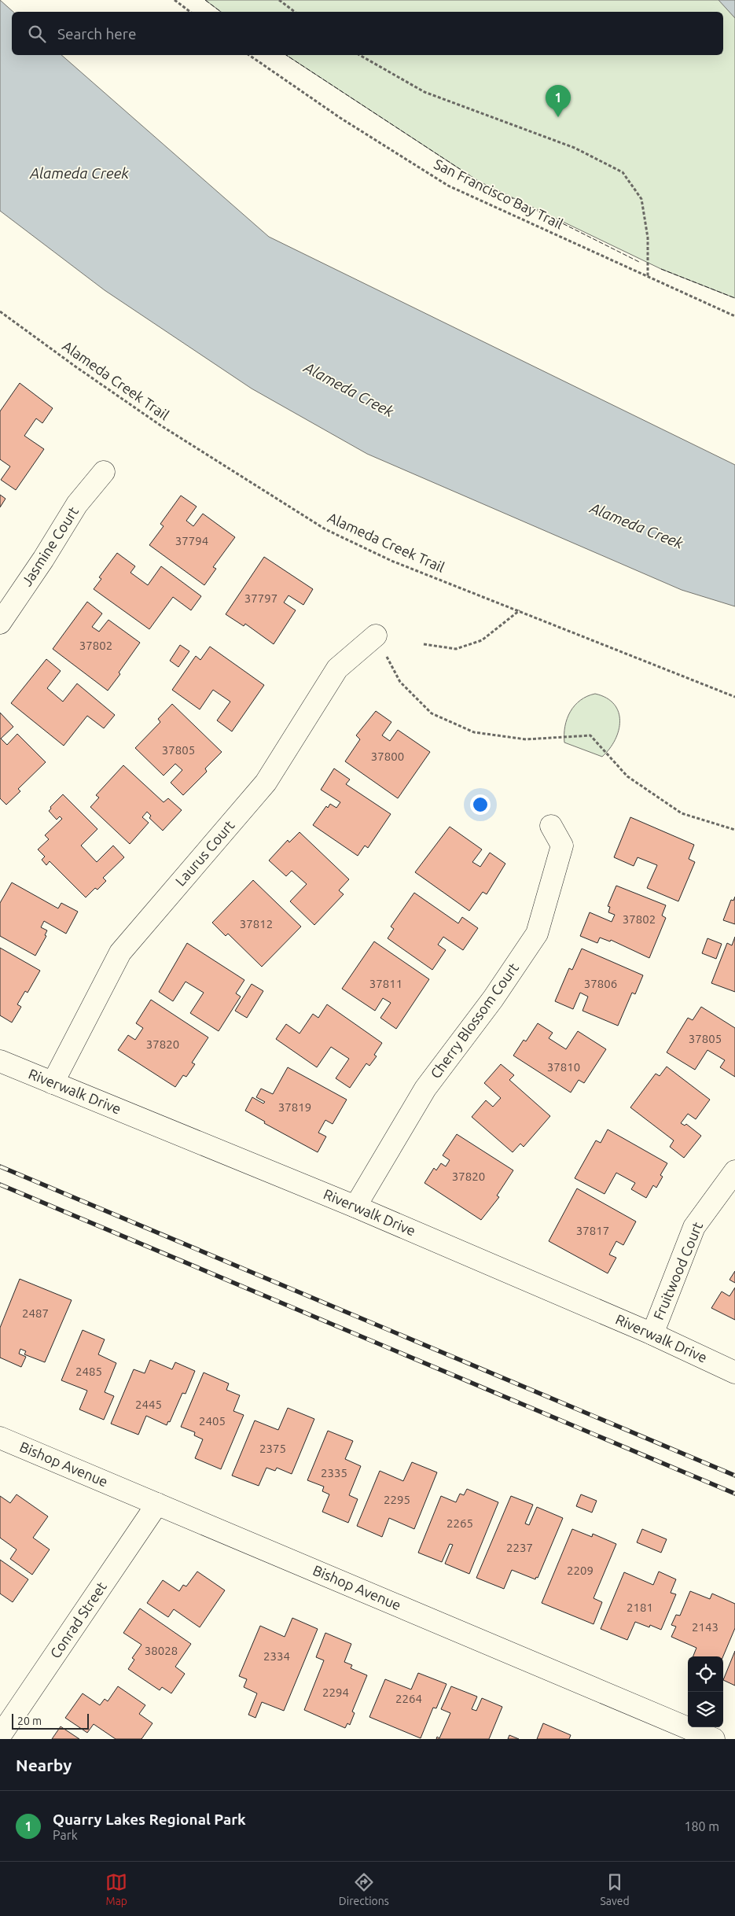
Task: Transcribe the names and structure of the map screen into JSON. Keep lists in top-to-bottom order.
{
  "streets": {
    "street": [
      "Jasmine Court",
      "Laurus Court",
      "Cherry Blossom Court",
      "Riverwalk Drive",
      "Fruitwood Court",
      "Bishop Avenue",
      "Conrad Street"
    ],
    "path": ["San Francisco Bay Trail", "Alameda Creek Trail"]
  },
  "crossings": [
    ["Laurus Court", "Riverwalk Drive"],
    ["Cherry Blossom Court", "Riverwalk Drive"],
    ["Riverwalk Drive", "Fruitwood Court"],
    ["Bishop Avenue", "Conrad Street"]
  ],
  "water": ["Alameda Creek"],
  "house_numbers": [
    "37794",
    "37797",
    "37802",
    "37805",
    "37800",
    "37802",
    "37812",
    "37811",
    "37806",
    "37805",
    "37820",
    "37810",
    "37819",
    "37820",
    "37817",
    "2487",
    "2485",
    "2445",
    "2405",
    "2375",
    "2335",
    "2295",
    "2265",
    "2237",
    "2209",
    "2181",
    "2143",
    "38028",
    "2334",
    "2294",
    "2264"
  ],
  "scale_bar": "20 m",
  "page": {
    "search": "Search here",
    "pins": "1",
    "scale": "20 m",
    "heading": "Nearby",
    "list": [
      {
        "mark": "1",
        "name": "Quarry Lakes Regional Park",
        "note": "Park",
        "value": "180 m"
      }
    ],
    "nav": ["Map", "Directions", "Saved"]
  }
}
